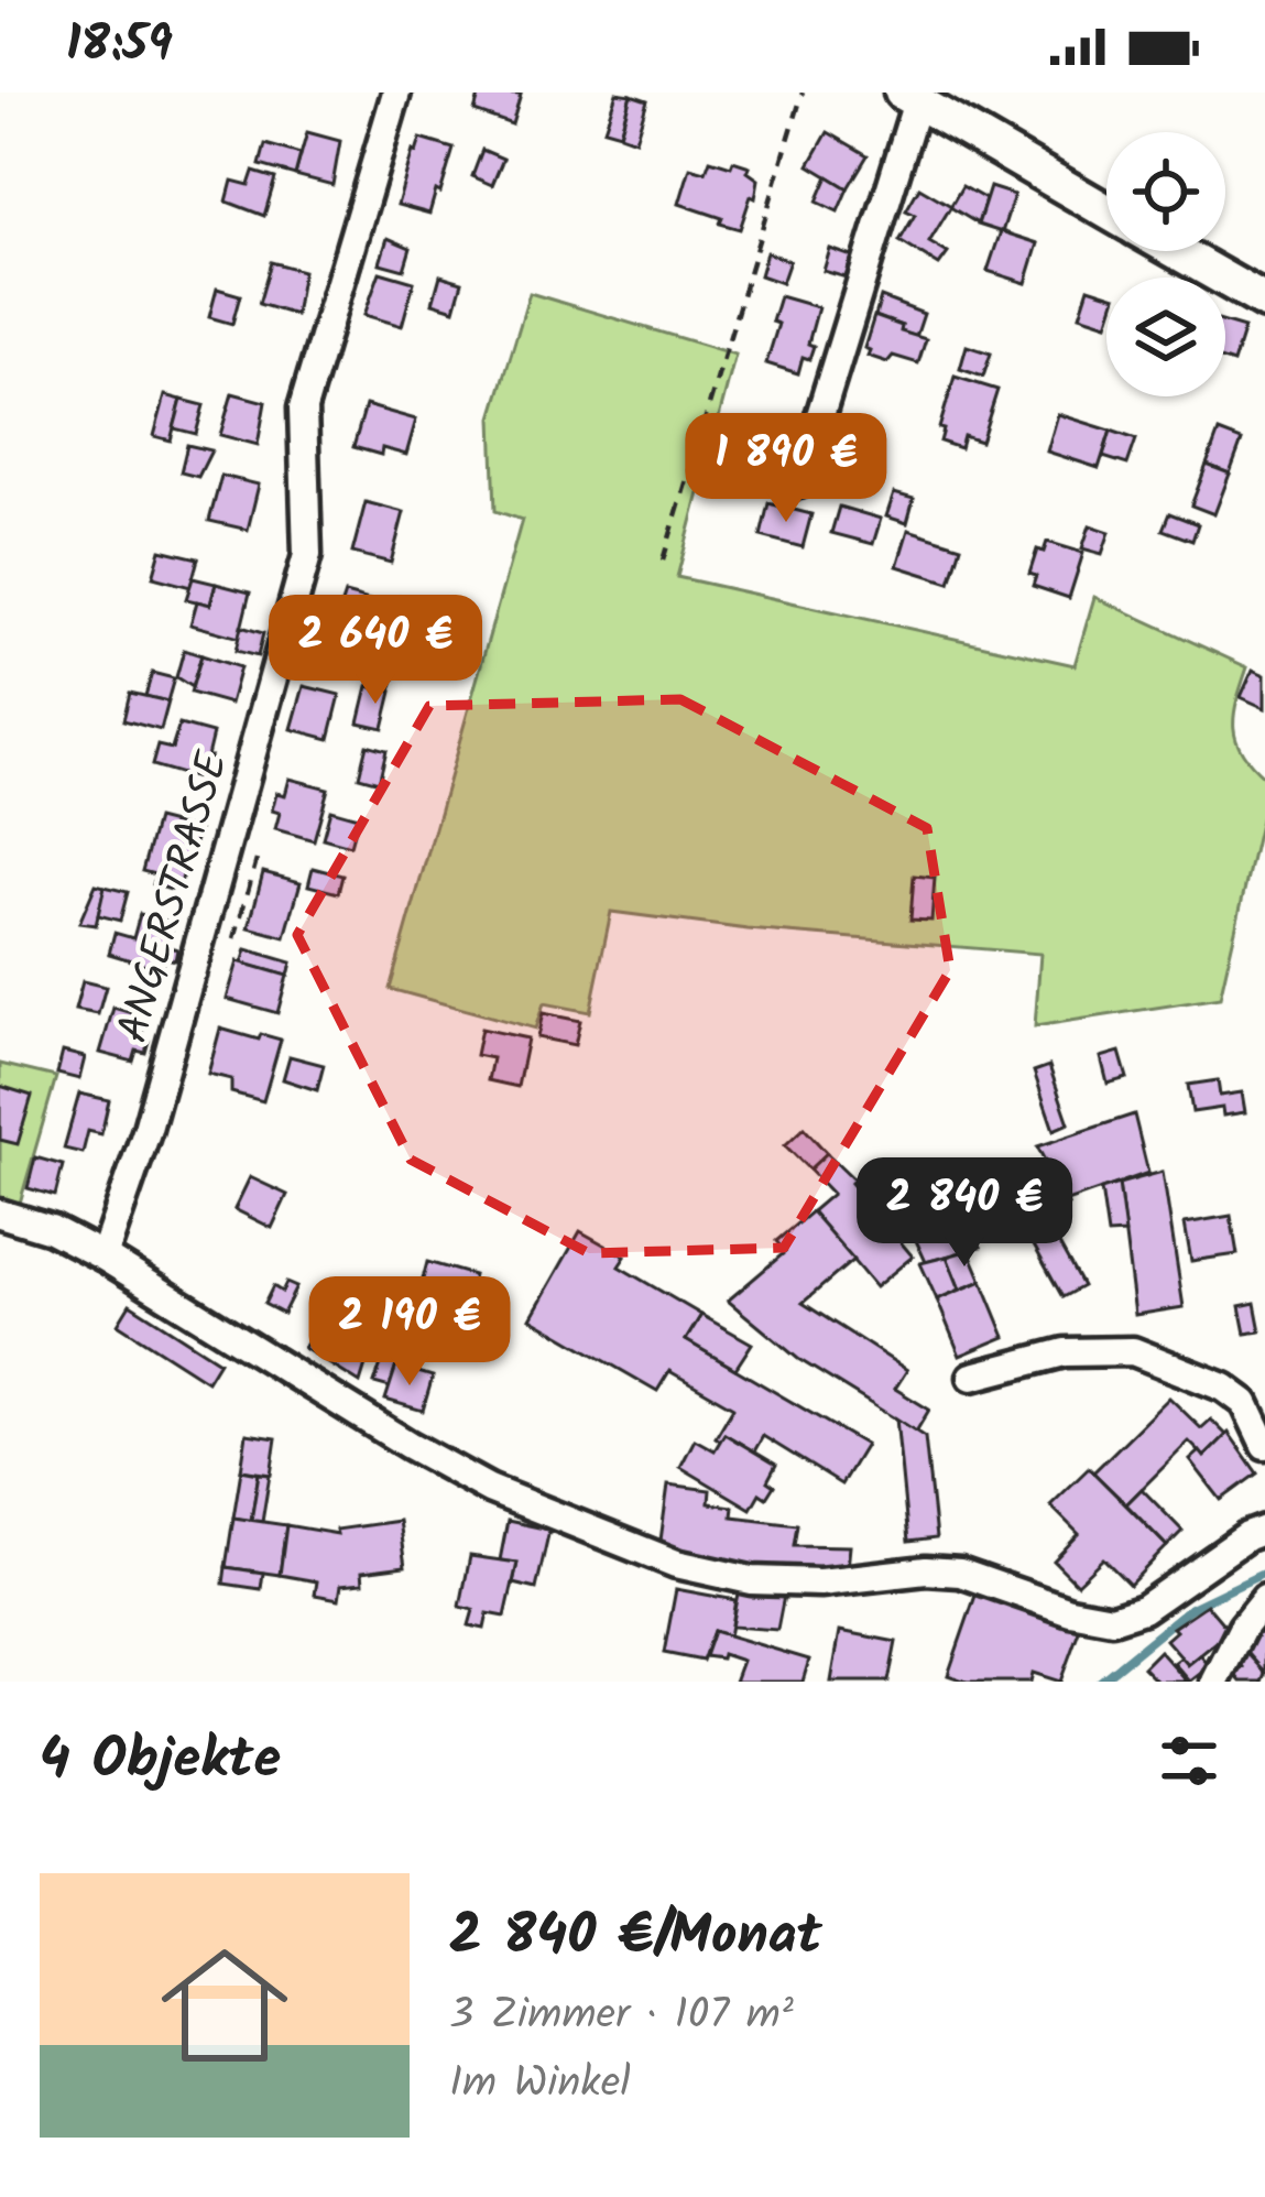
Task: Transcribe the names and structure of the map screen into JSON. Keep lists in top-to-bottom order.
{
  "streets": {
    "street": ["ANGERSTRASSE"]
  },
  "page": {
    "status": "18:59",
    "price": [
      "1 890 €",
      "2 640 €",
      "2 840 €",
      "2 190 €"
    ],
    "heading": "4 Objekte",
    "list": [
      {
        "name": "2 840 €/Monat",
        "note": "3 Zimmer · 107 m² · Im Winkel"
      }
    ]
  }
}
